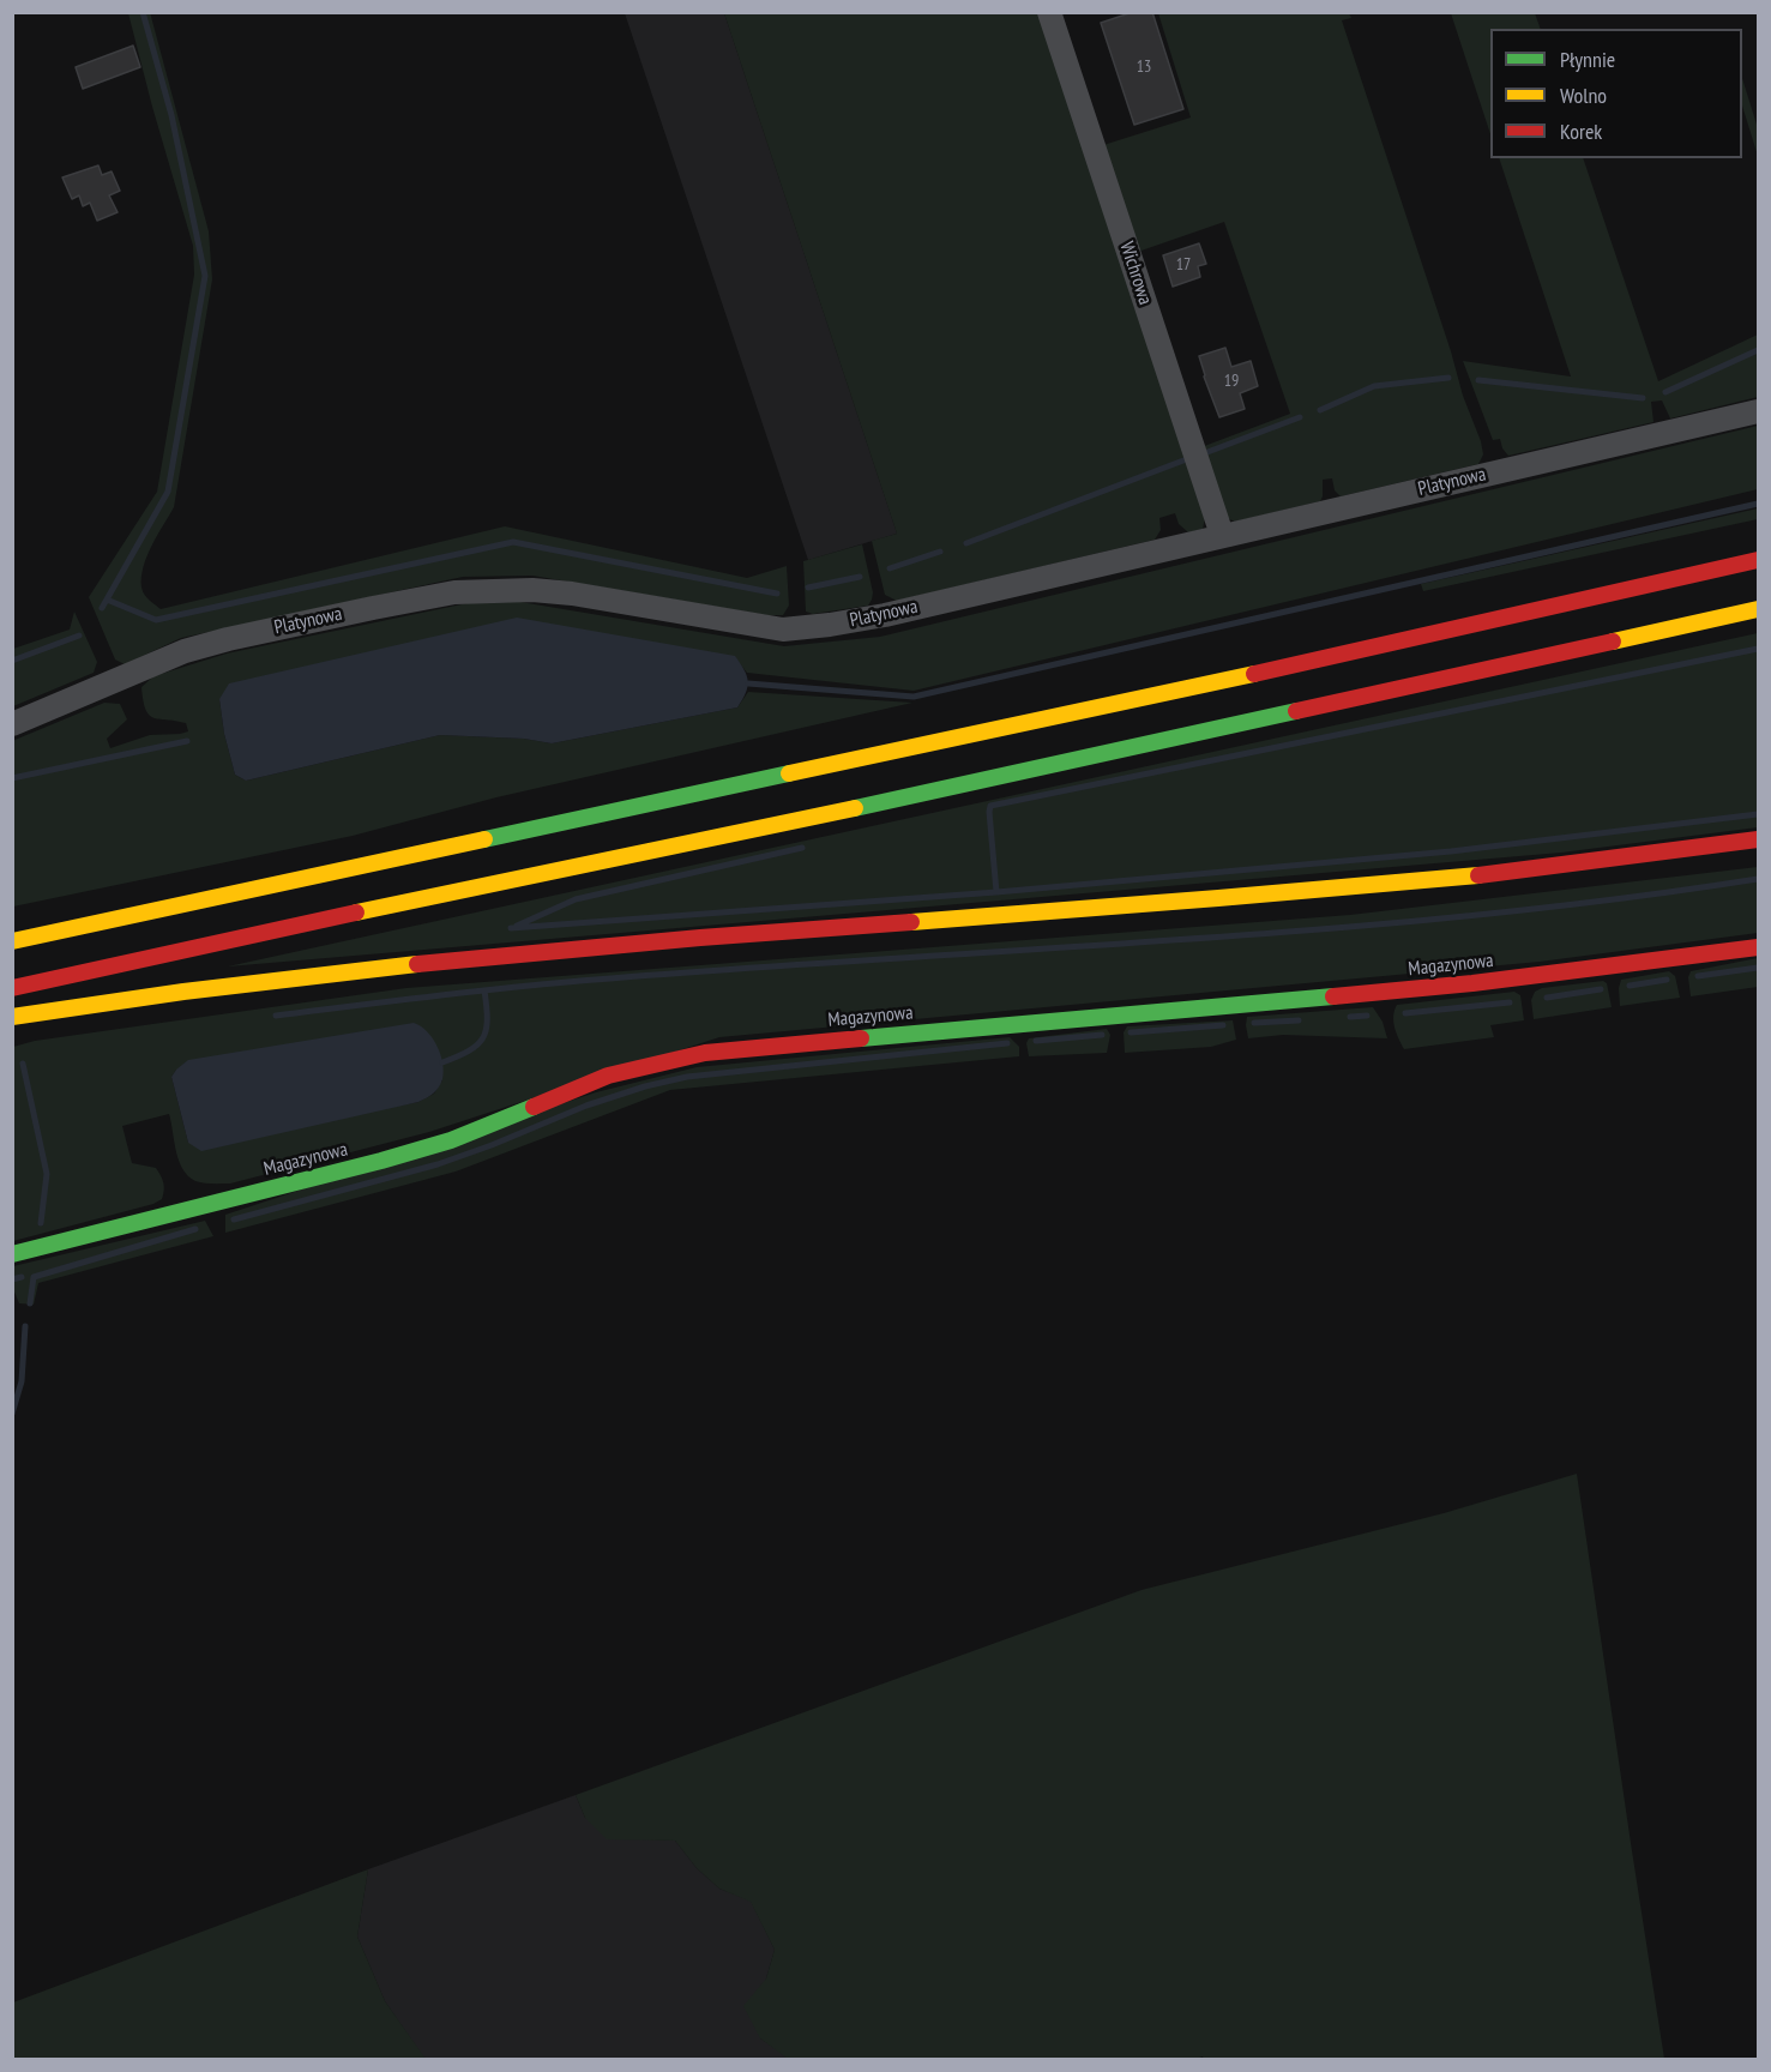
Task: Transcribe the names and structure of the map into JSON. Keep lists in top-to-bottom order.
{
  "streets": {
    "main road": ["Magazynowa"],
    "street": ["Wichrowa", "Platynowa"]
  },
  "crossings": [
    ["Wichrowa", "Platynowa"]
  ],
  "house_numbers": ["13", "17", "19"],
  "legend": ["Płynnie", "Wolno", "Korek"]
}
